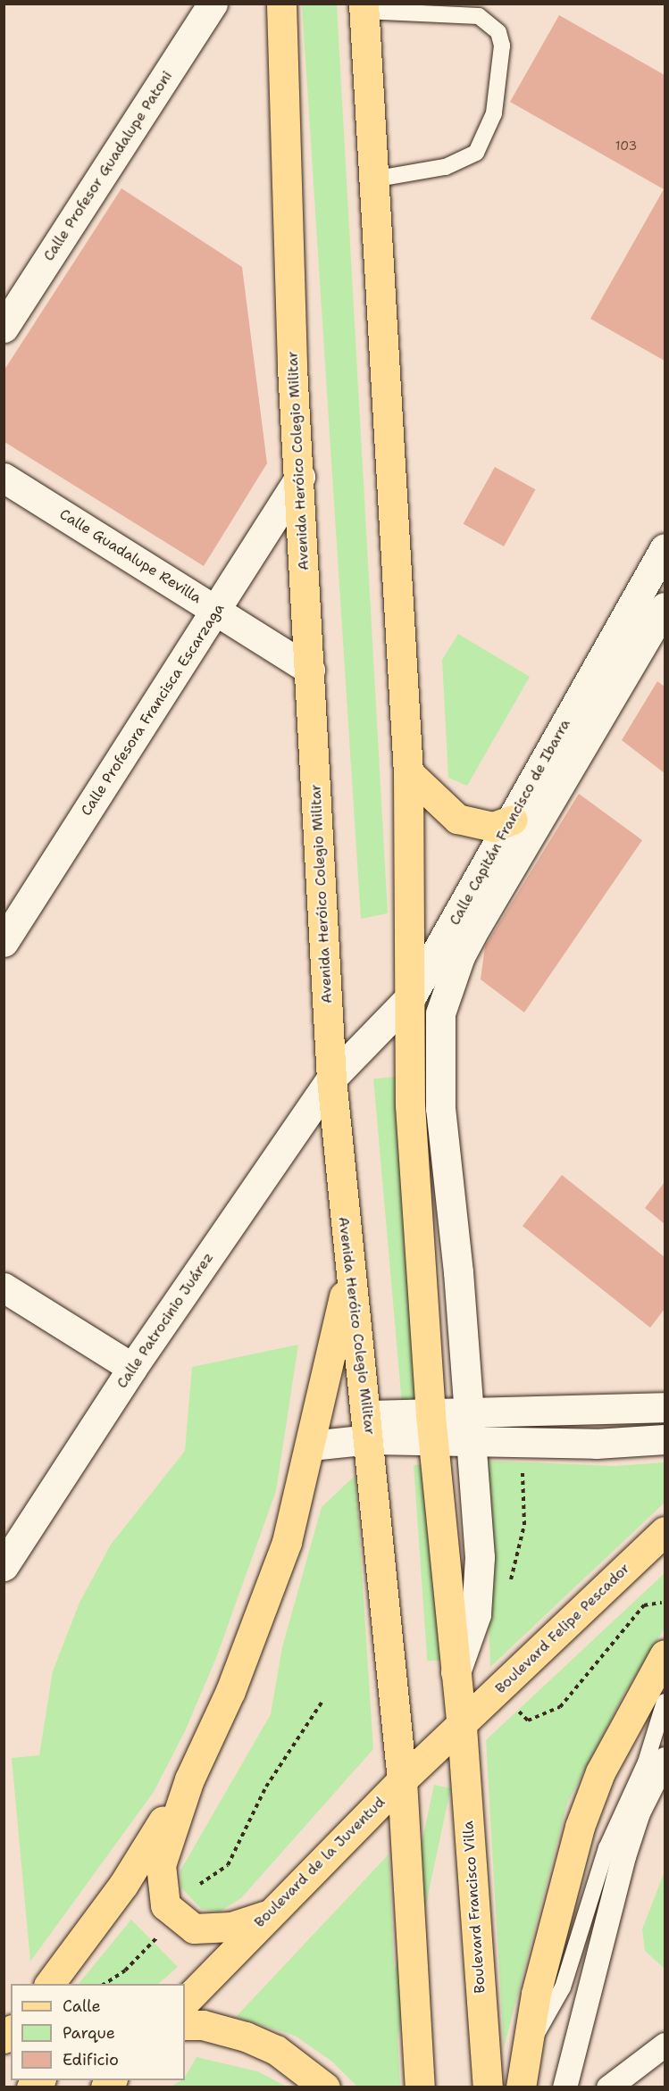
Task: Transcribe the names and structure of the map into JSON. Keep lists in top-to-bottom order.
{
  "streets": {
    "main road": [
      "Avenida Heróico Colegio Militar",
      "Boulevard Felipe Pescador",
      "Boulevard de la Juventud",
      "Boulevard Francisco Villa"
    ],
    "street": [
      "Calle Profesor Guadalupe Patoni",
      "Calle Guadalupe Revilla",
      "Calle Profesora Francisca Escarzaga",
      "Calle Capitán Francisco de Ibarra",
      "Calle Patrocinio Juárez"
    ]
  },
  "crossings": [
    ["Avenida Heróico Colegio Militar", "Calle Guadalupe Revilla"],
    ["Avenida Heróico Colegio Militar", "Calle Profesora Francisca Escarzaga"],
    ["Avenida Heróico Colegio Militar", "Calle Capitán Francisco de Ibarra"],
    ["Avenida Heróico Colegio Militar", "Calle Patrocinio Juárez"],
    ["Avenida Heróico Colegio Militar", "Boulevard de la Juventud"],
    ["Calle Guadalupe Revilla", "Calle Profesora Francisca Escarzaga"],
    ["Calle Capitán Francisco de Ibarra", "Calle Patrocinio Juárez"],
    ["Boulevard Felipe Pescador", "Boulevard de la Juventud"],
    ["Boulevard Felipe Pescador", "Boulevard Francisco Villa"],
    ["Boulevard de la Juventud", "Boulevard Francisco Villa"]
  ],
  "house_numbers": ["103"],
  "legend": ["Calle", "Parque", "Edificio"]
}
